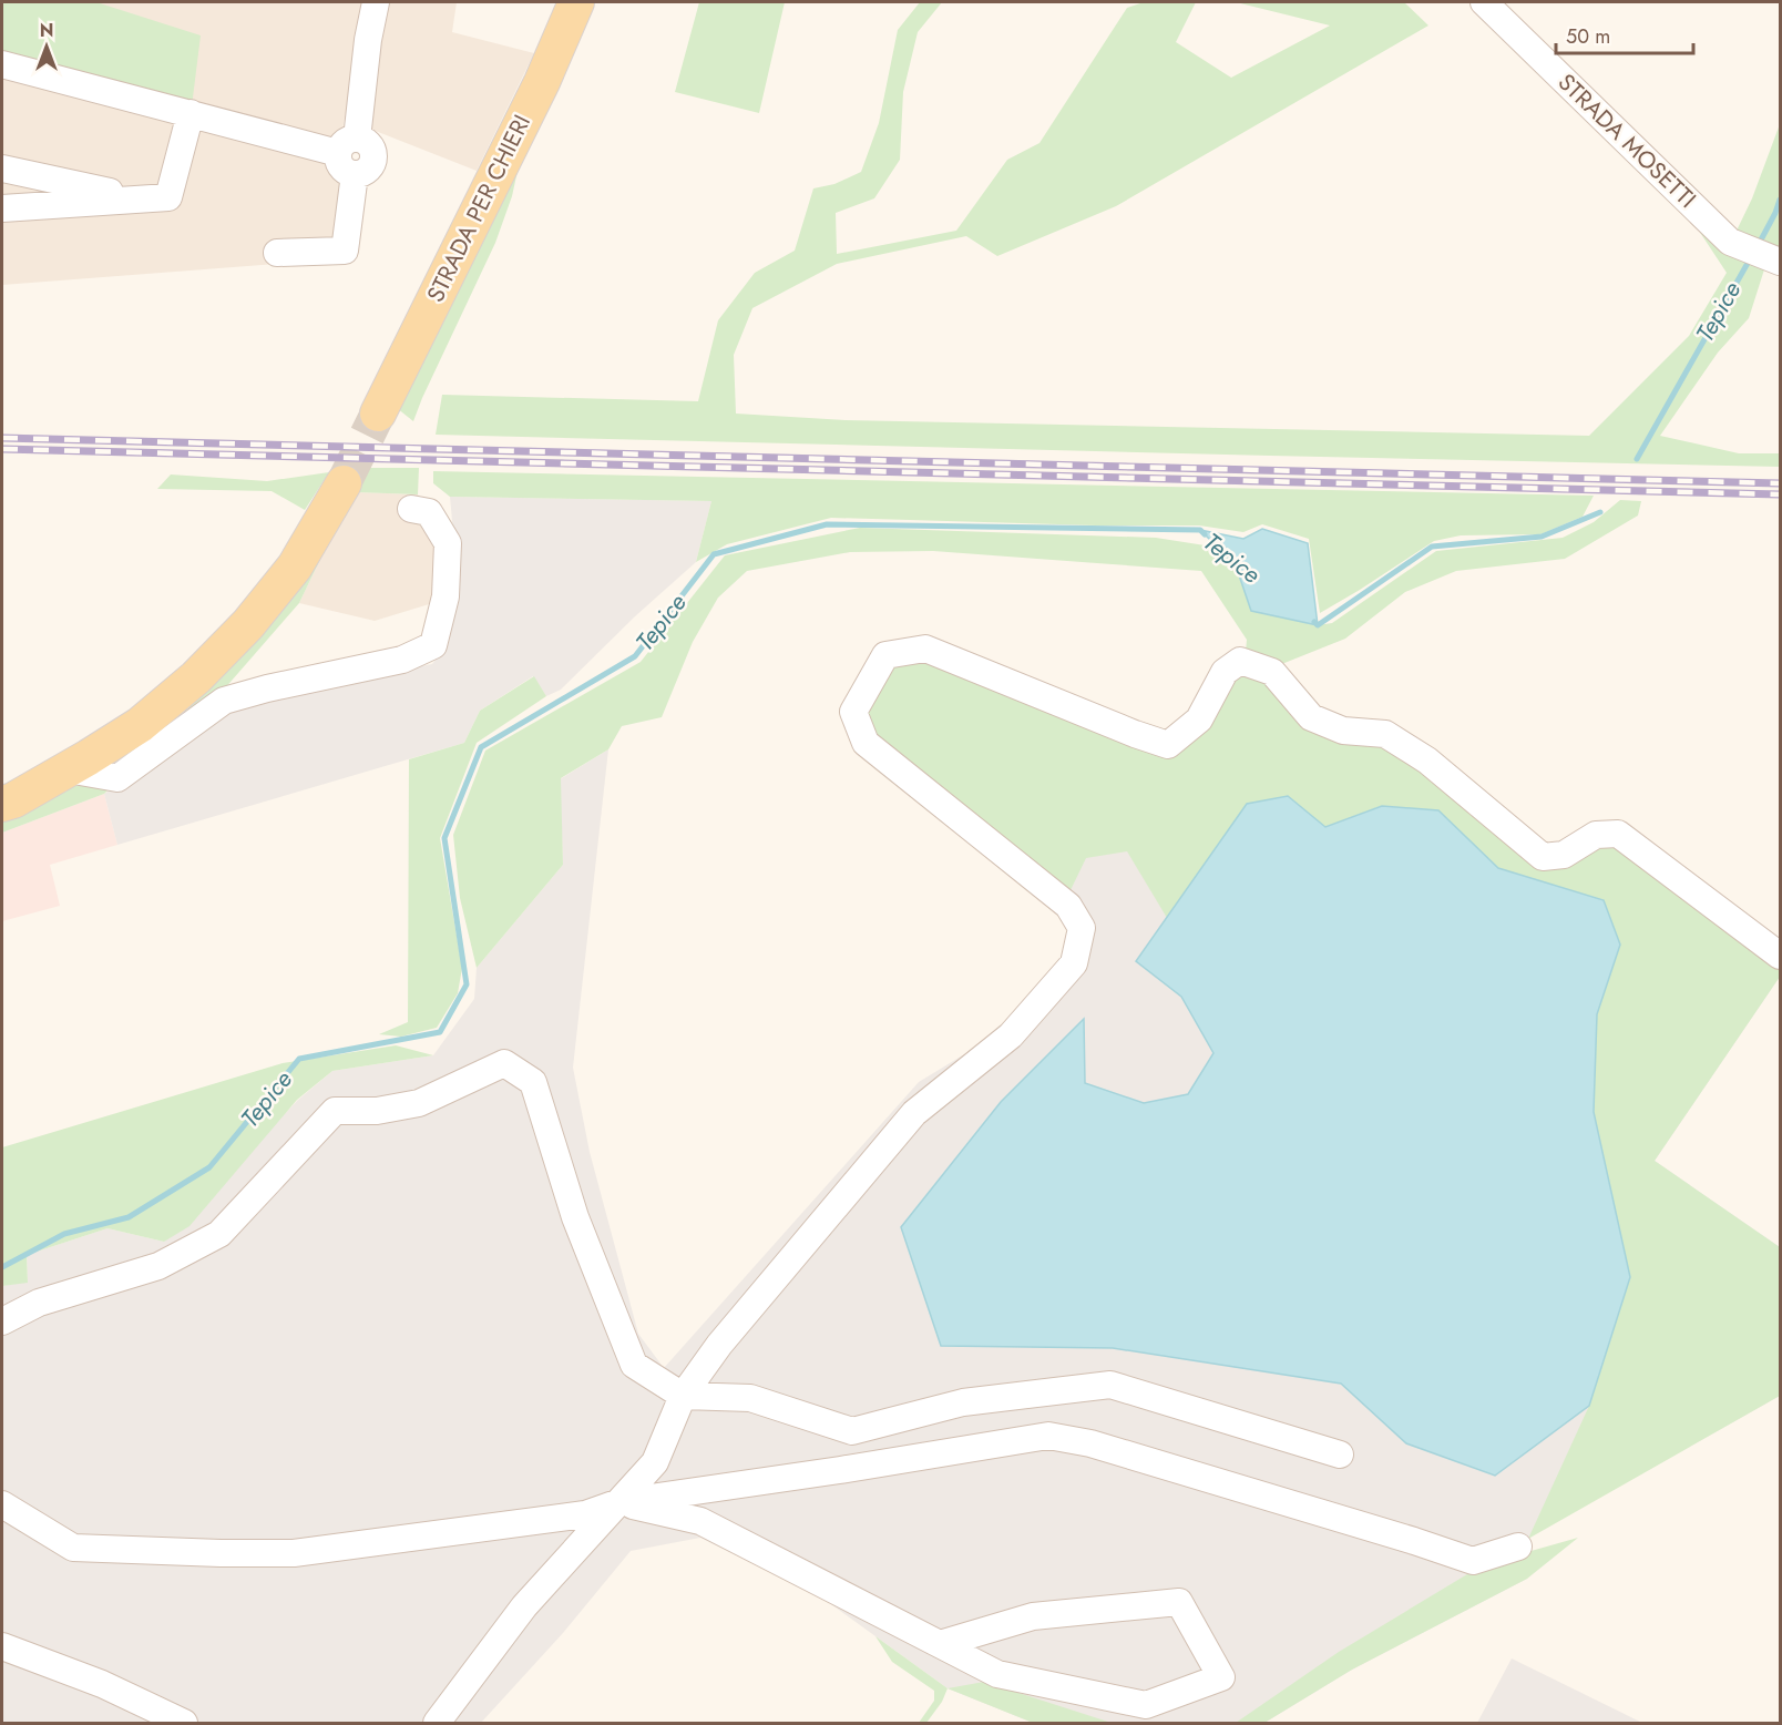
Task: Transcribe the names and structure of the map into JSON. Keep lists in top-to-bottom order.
{
  "streets": {
    "main road": ["STRADA PER CHIERI"],
    "street": ["STRADA MOSETTI"]
  },
  "water": ["Tepice"],
  "scale_bar": "50 m",
  "north": "top"
}
